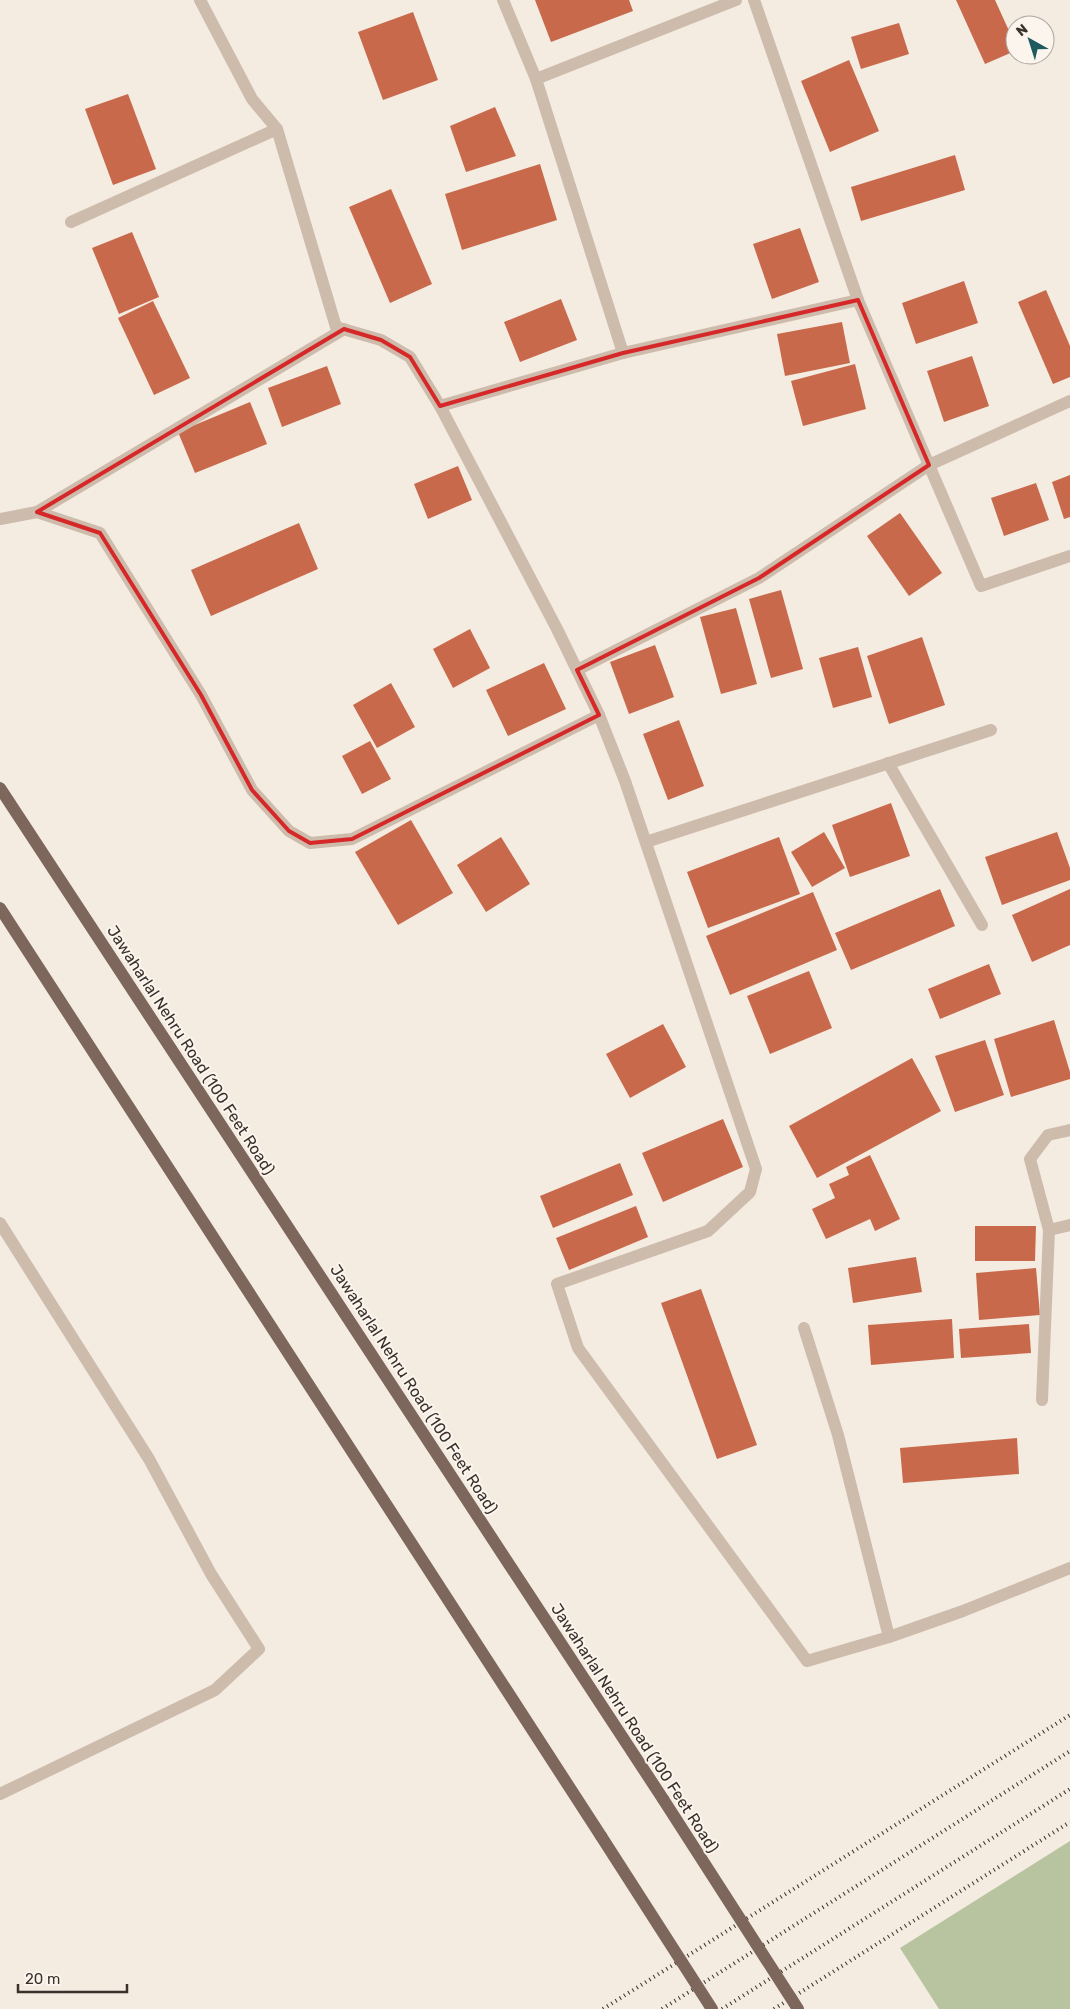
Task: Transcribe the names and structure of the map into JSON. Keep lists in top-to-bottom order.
{
  "streets": {
    "main road": ["Jawaharlal Nehru Road (100 Feet Road)"]
  },
  "scale_bar": "20 m",
  "north": "top left"
}
